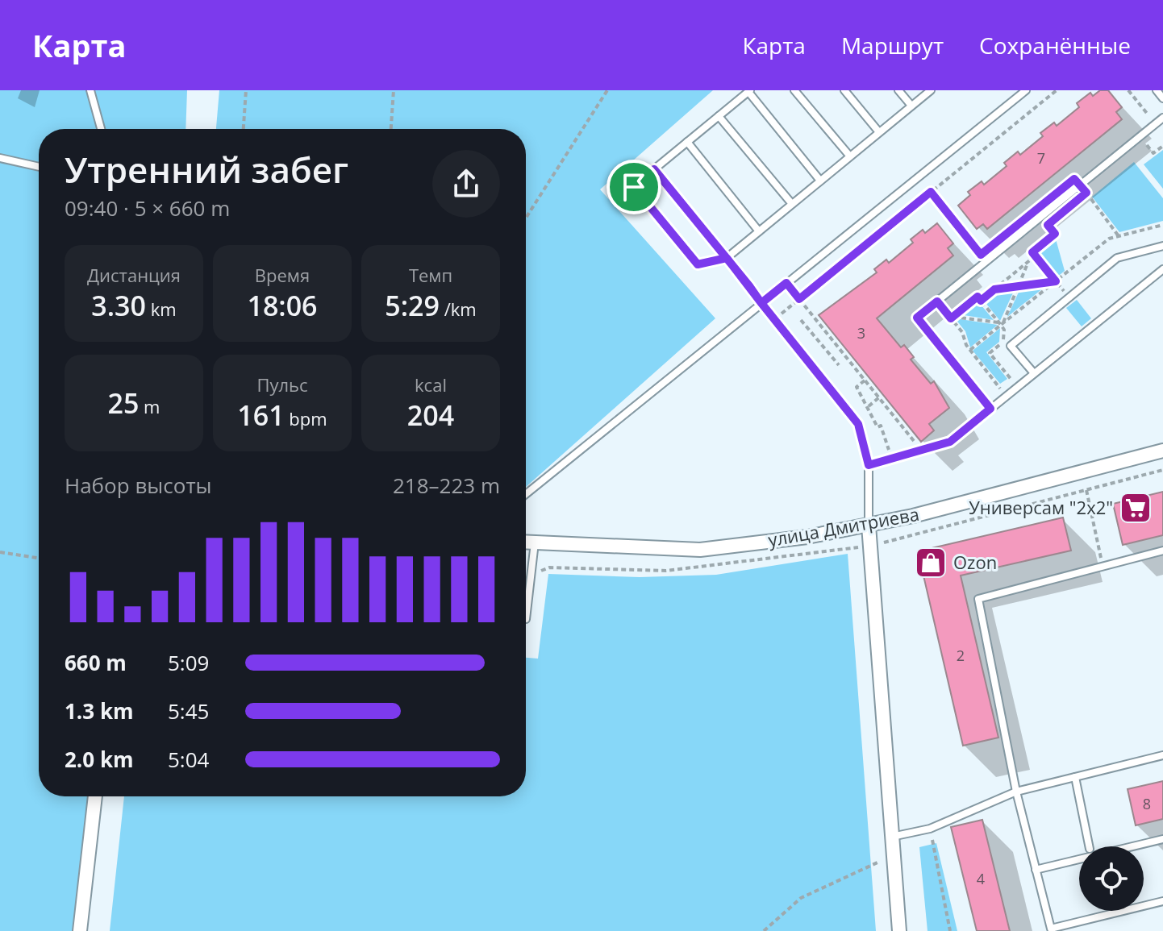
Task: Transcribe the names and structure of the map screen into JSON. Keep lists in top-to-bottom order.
{
  "streets": {
    "street": ["улица Дмитриева"]
  },
  "places": {
    "supermarket": ["Универсам \"2x2\""],
    "shop": ["Ozon"]
  },
  "house_numbers": [
    "7",
    "3",
    "2",
    "8",
    "4"
  ],
  "page": {
    "header": "Карта",
    "nav": ["Карта", "Маршрут", "Сохранённые"],
    "heading": ["Утренний забег", "09:40 · 5 × 660 m"],
    "stats": [
      ["Дистанция", "3.30 km"],
      ["Время", "18:06"],
      ["Темп", "5:29 /km"],
      ["25 m"],
      ["Пульс", "161 bpm"],
      ["kcal", "204"]
    ],
    "chart": ["Набор высоты", "218–223 m"],
    "list": [
      {
        "name": "660 m",
        "note": "5:09"
      },
      {
        "name": "1.3 km",
        "note": "5:45"
      },
      {
        "name": "2.0 km",
        "note": "5:04"
      }
    ]
  }
}
